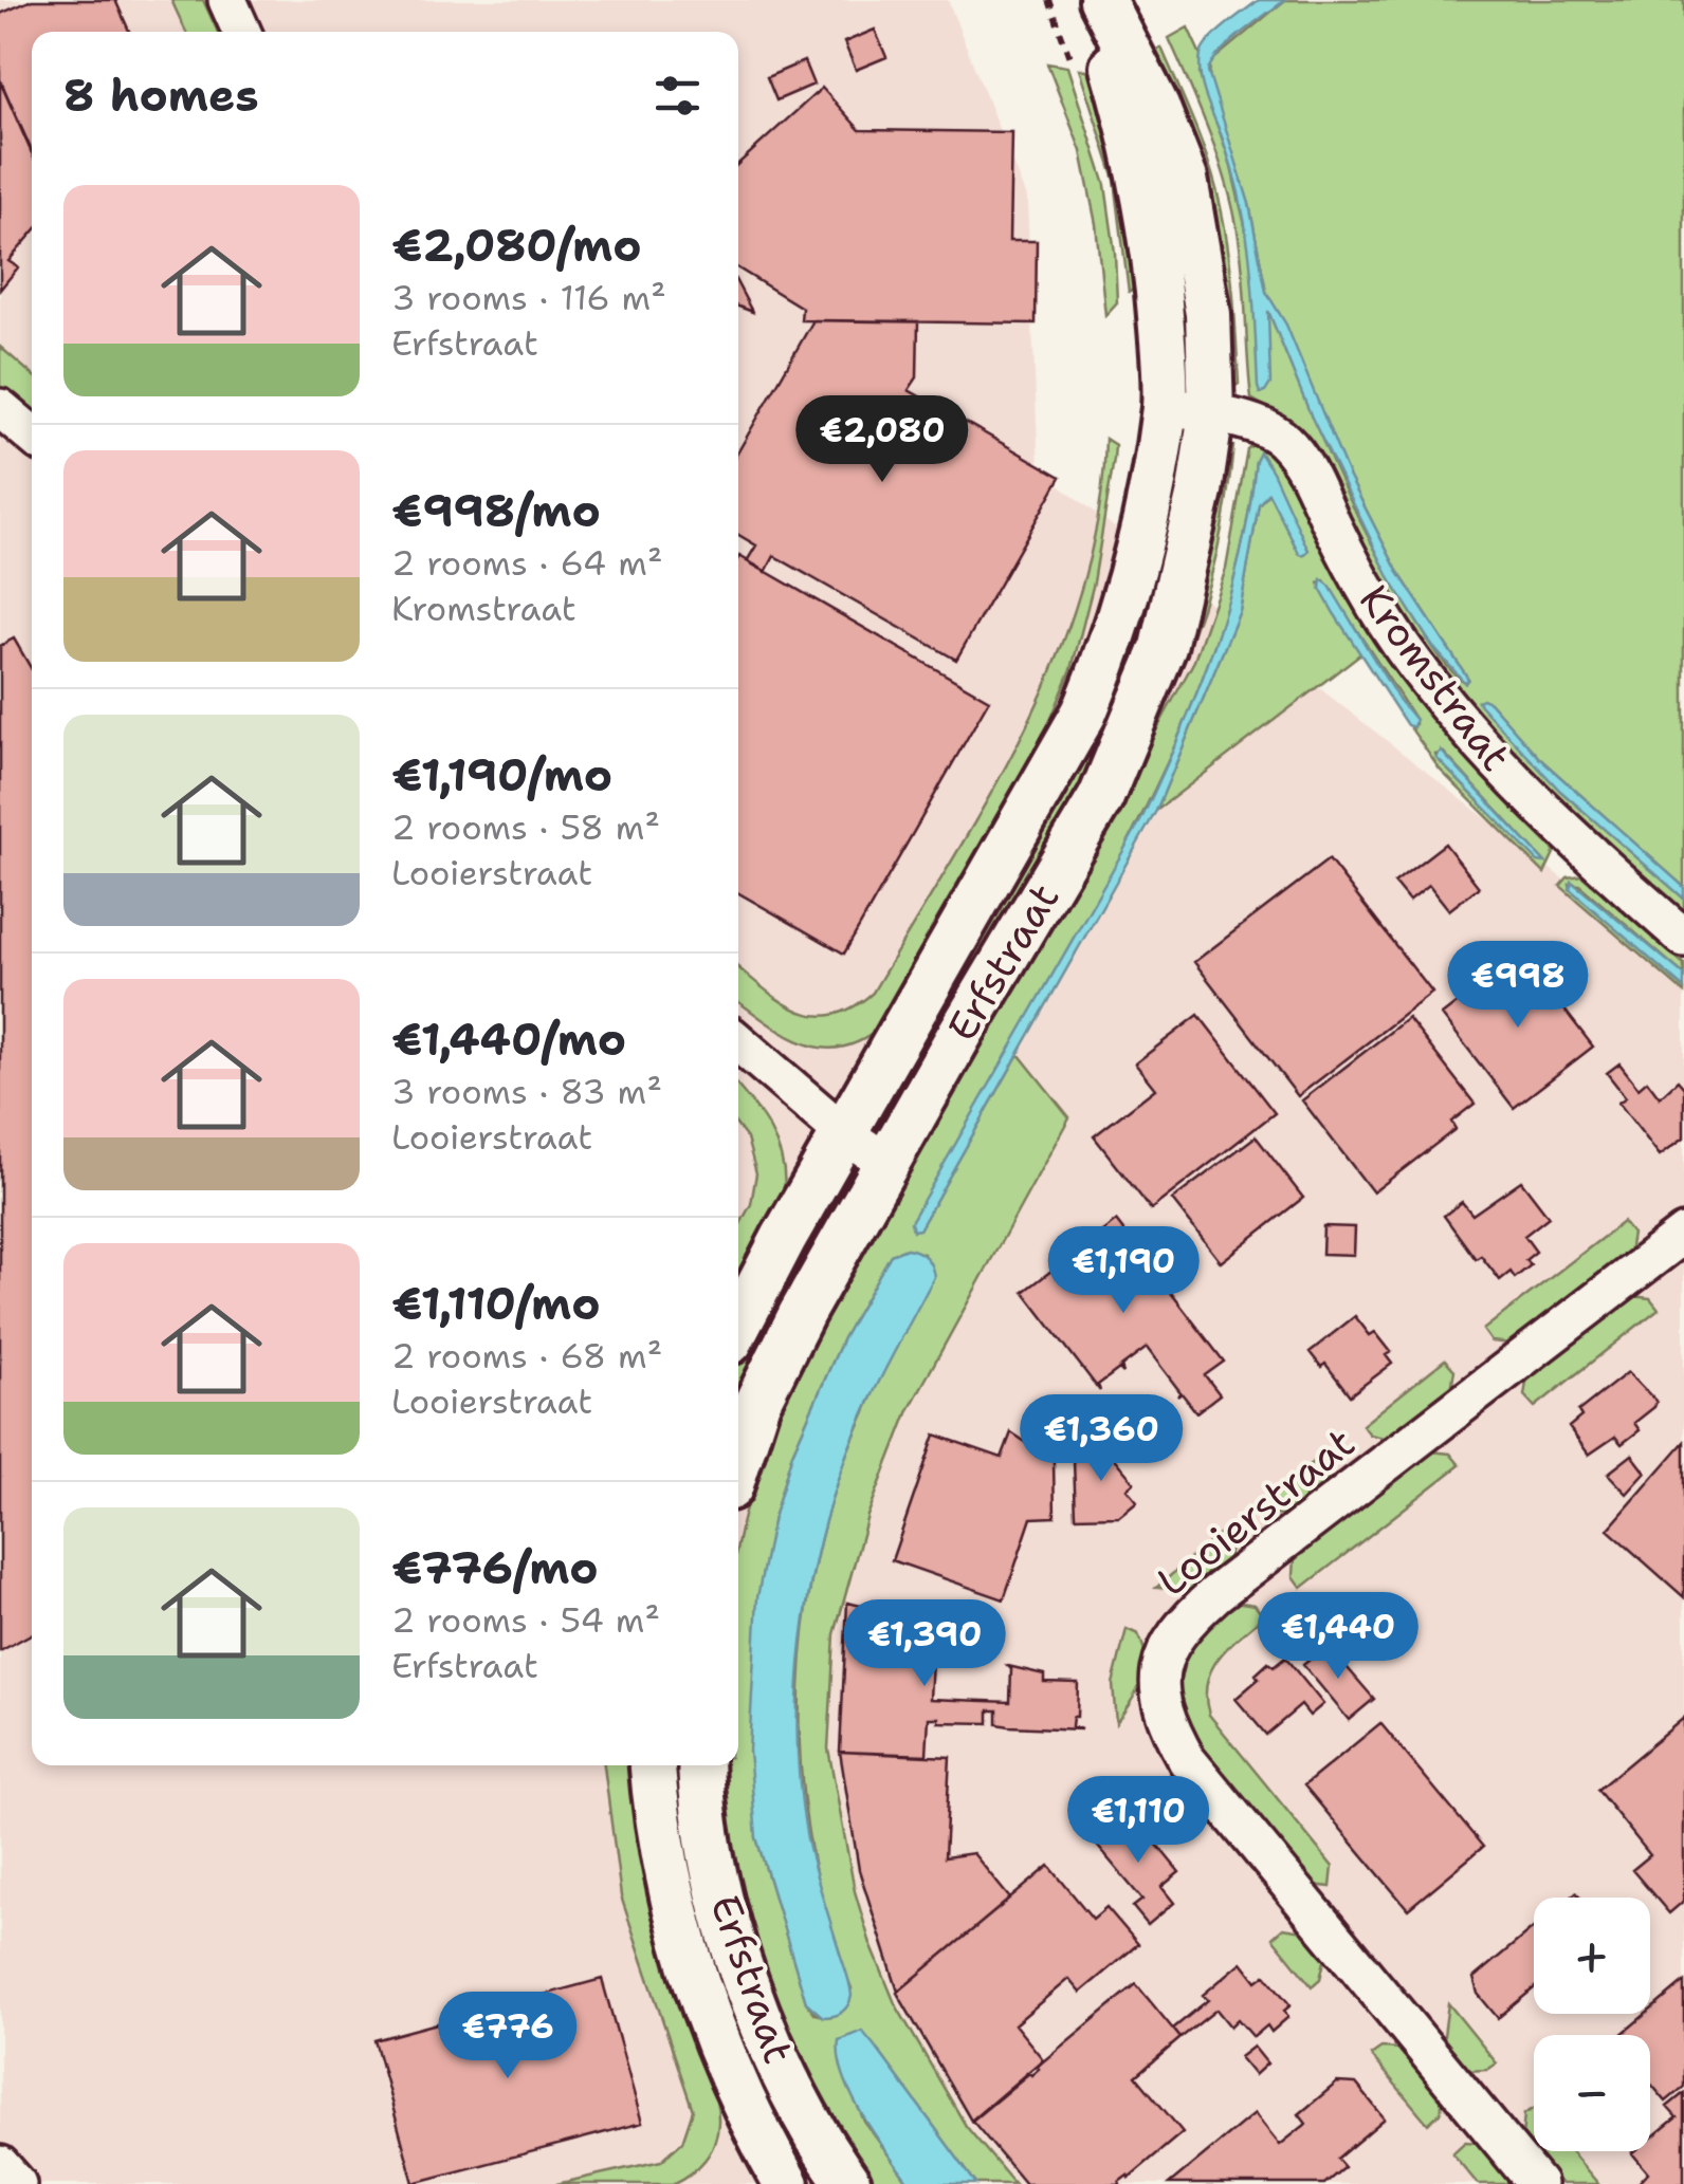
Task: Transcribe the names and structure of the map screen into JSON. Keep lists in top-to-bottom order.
{
  "streets": {
    "street": ["Kromstraat", "Erfstraat", "Looierstraat"]
  },
  "crossings": [
    ["Kromstraat", "Erfstraat"]
  ],
  "page": {
    "heading": "8 homes",
    "list": [
      {
        "name": "€2,080/mo",
        "note": "3 rooms · 116 m² · Erfstraat"
      },
      {
        "name": "€998/mo",
        "note": "2 rooms · 64 m² · Kromstraat"
      },
      {
        "name": "€1,190/mo",
        "note": "2 rooms · 58 m² · Looierstraat"
      },
      {
        "name": "€1,440/mo",
        "note": "3 rooms · 83 m² · Looierstraat"
      },
      {
        "name": "€1,110/mo",
        "note": "2 rooms · 68 m² · Looierstraat"
      },
      {
        "name": "€776/mo",
        "note": "2 rooms · 54 m² · Erfstraat"
      }
    ],
    "price": [
      "€2,080",
      "€998",
      "€1,190",
      "€1,360",
      "€1,440",
      "€1,390",
      "€1,110",
      "€776"
    ],
    "map_buttons": ["+", "−"]
  }
}
